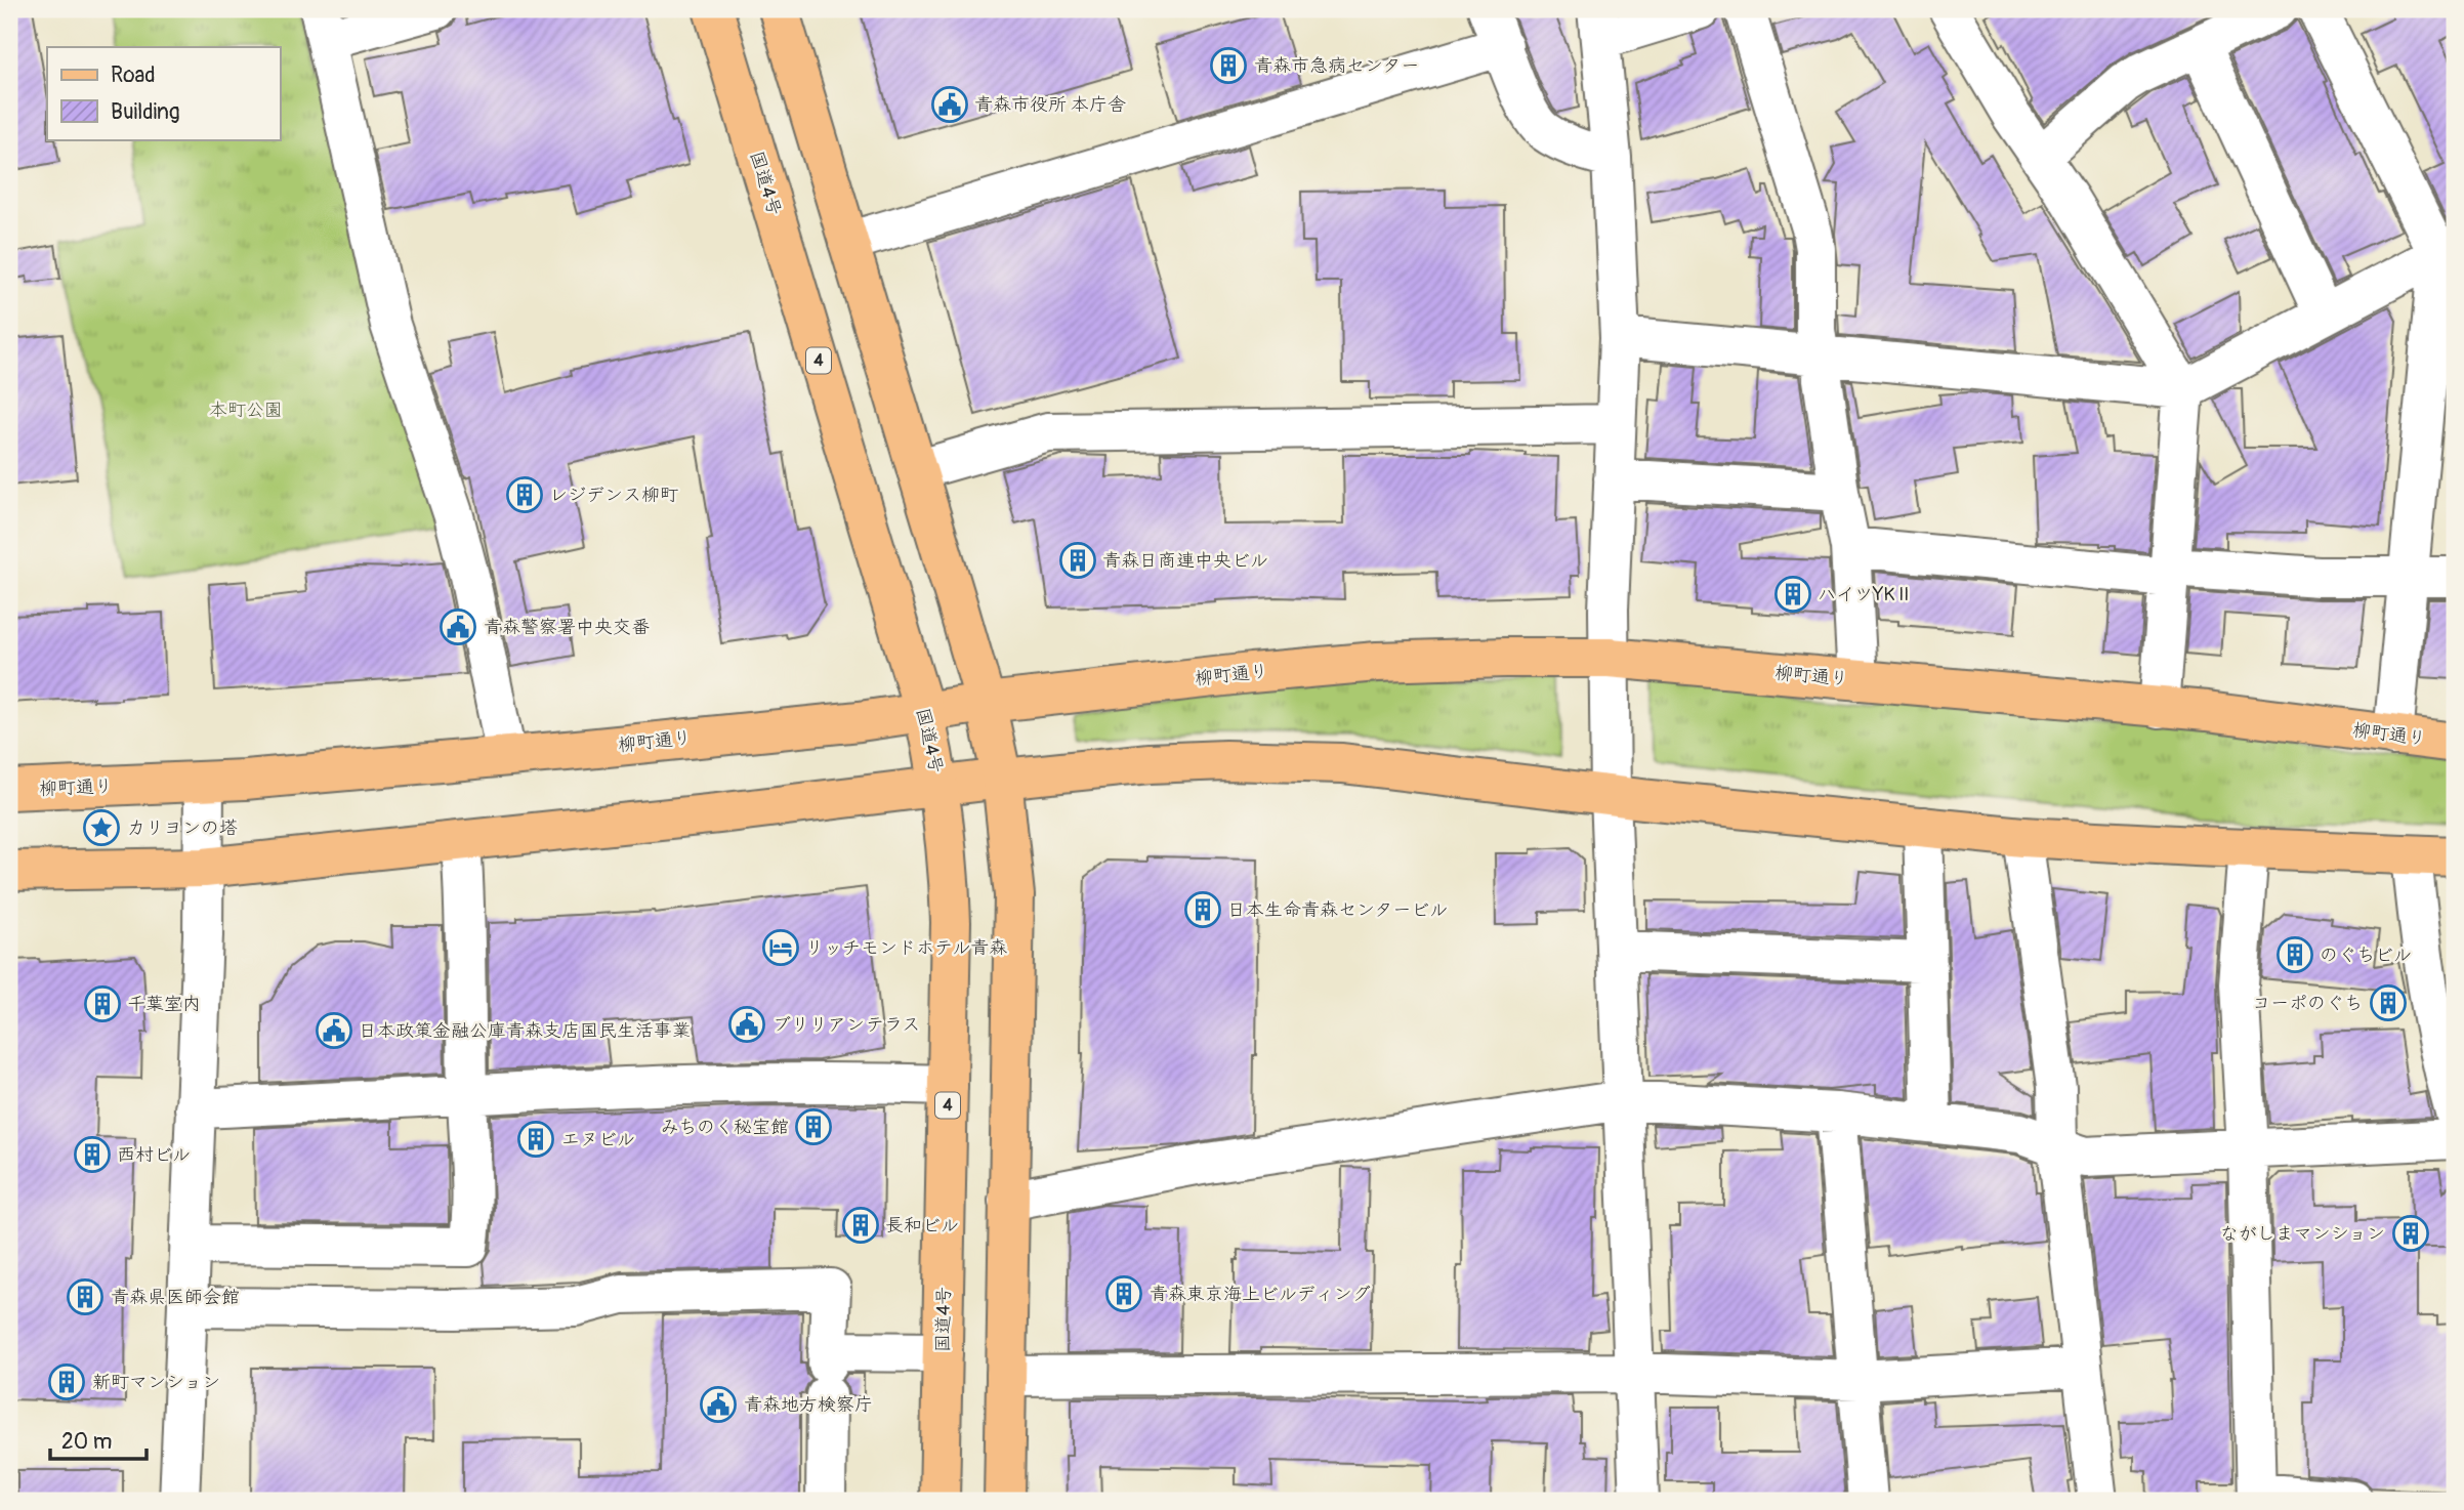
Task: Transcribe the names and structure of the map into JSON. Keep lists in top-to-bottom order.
{
  "streets": {
    "main road": ["国道4号", "4", "柳町通り"]
  },
  "crossings": [
    ["国道4号", "柳町通り"]
  ],
  "parks": ["本町公園"],
  "places": {
    "building": [
      "青森市急病センター",
      "レジデンス柳町",
      "青森日商連中央ビル",
      "ハイツYK II",
      "日本生命青森センタービル",
      "のぐちビル",
      "コーポのぐち",
      "千葉室内",
      "みちのく秘宝館",
      "エヌビル",
      "西村ビル",
      "長和ビル",
      "ながしまマンション",
      "青森東京海上ビルディング",
      "青森県医師会館",
      "新町マンション"
    ],
    "public building": [
      "青森市役所 本庁舎",
      "青森警察署中央交番",
      "ブリリアンテラス",
      "日本政策金融公庫青森支店国民生活事業",
      "青森地方検察庁"
    ],
    "place": ["カリヨンの塔"],
    "hotel": ["リッチモンドホテル青森"]
  },
  "legend": ["Road", "Building"],
  "scale_bar": "20 m"
}
